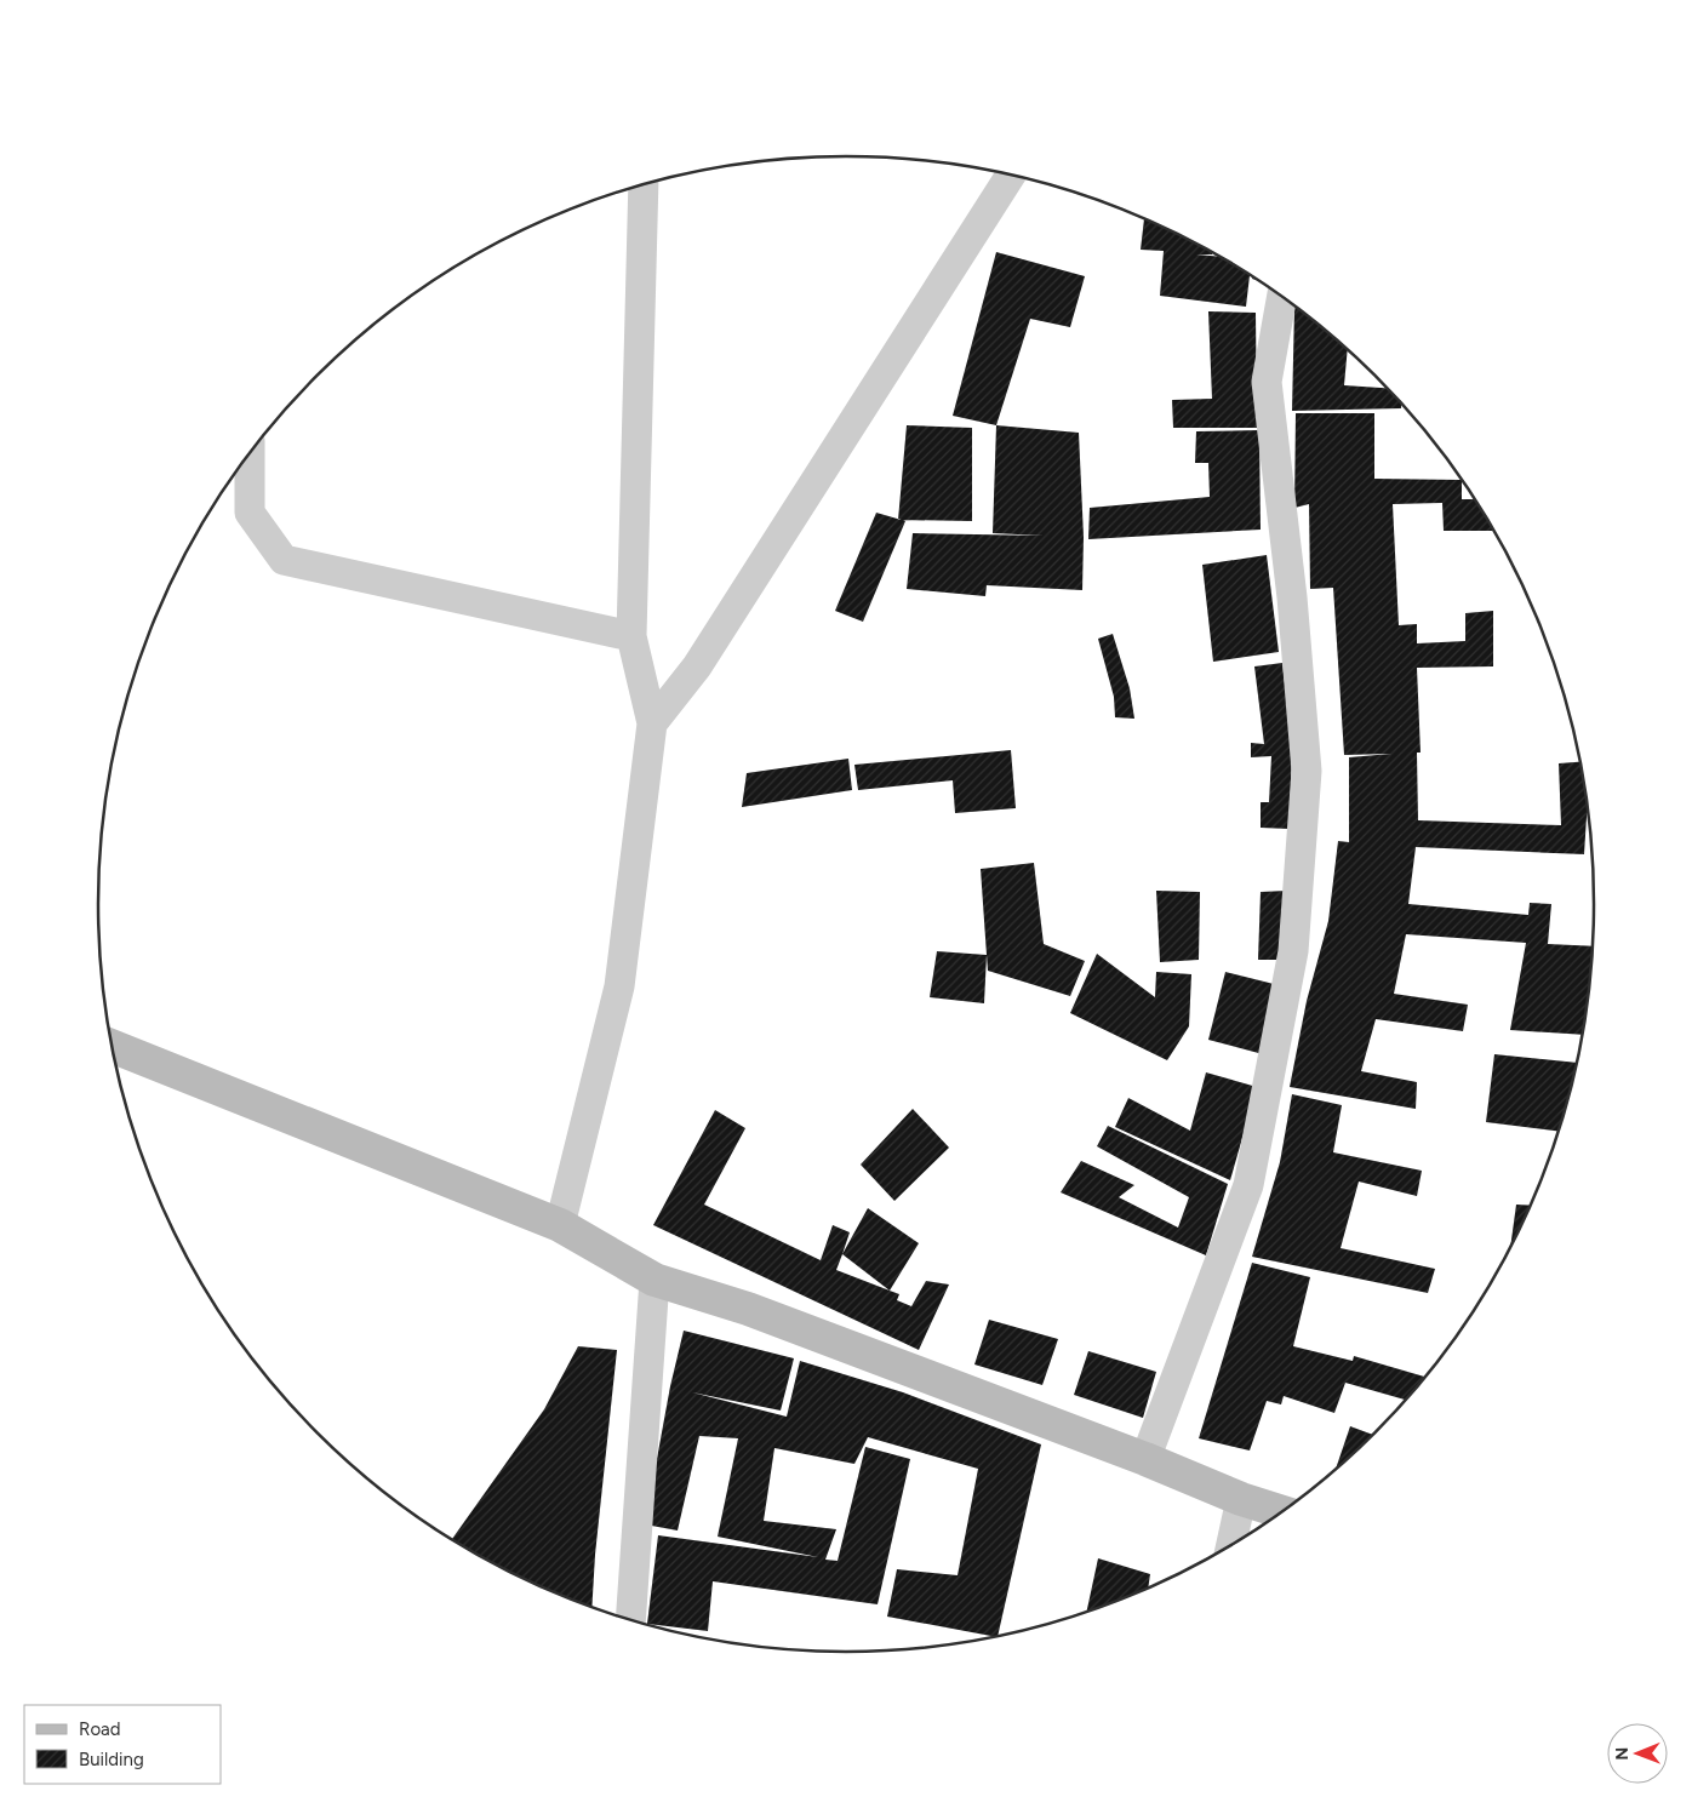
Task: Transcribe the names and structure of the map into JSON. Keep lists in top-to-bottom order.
{
  "legend": ["Road", "Building"],
  "north": "left"
}
